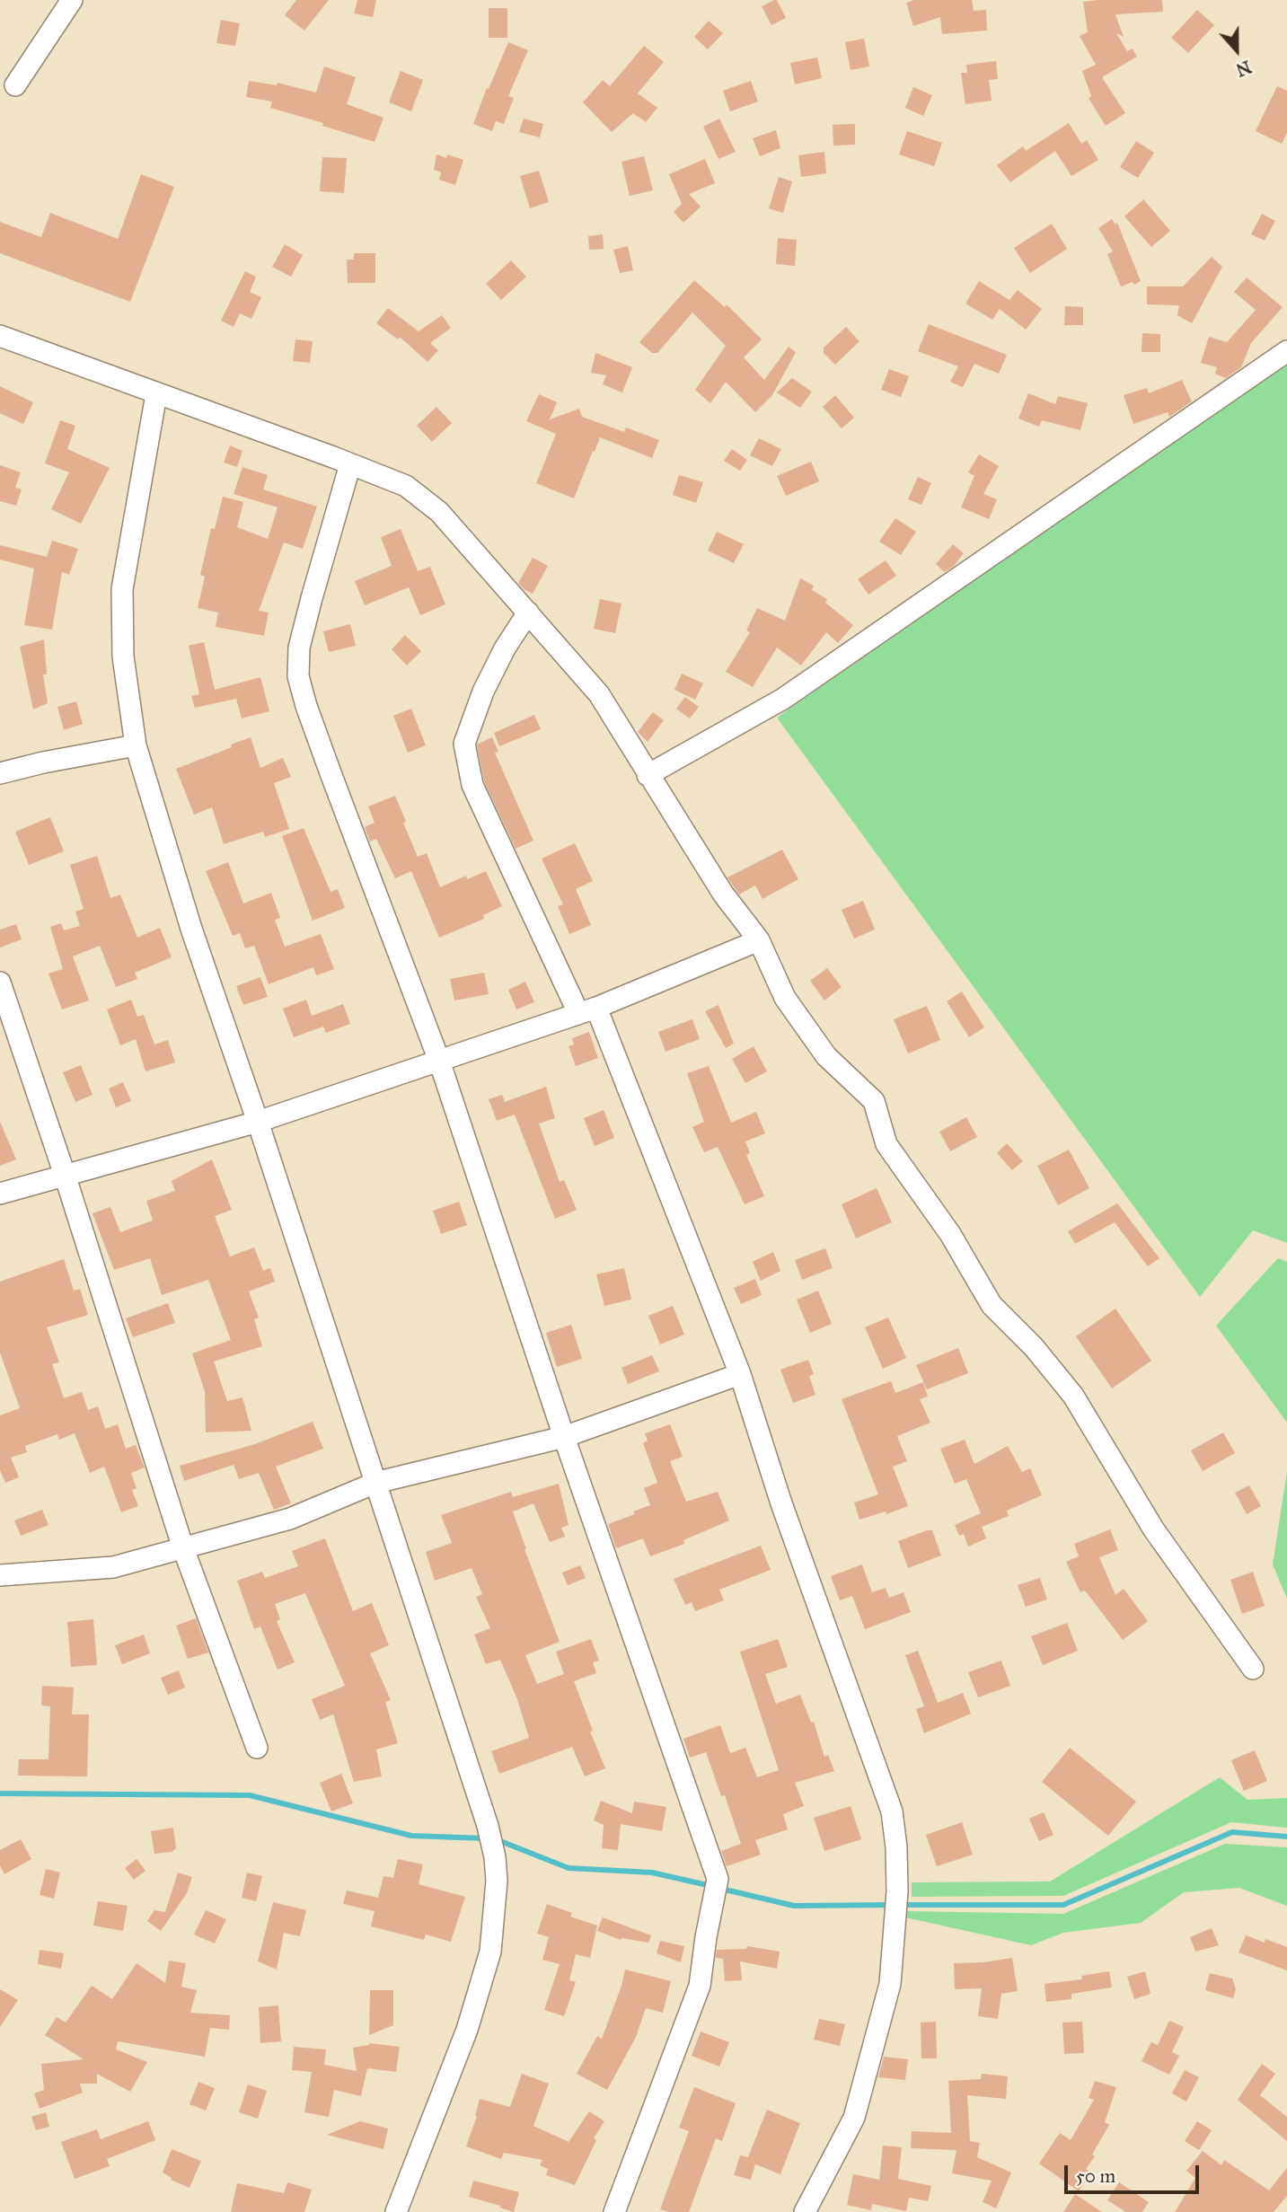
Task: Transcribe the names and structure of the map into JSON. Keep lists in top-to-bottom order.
{
  "scale_bar": "50 m",
  "north": "bottom"
}
